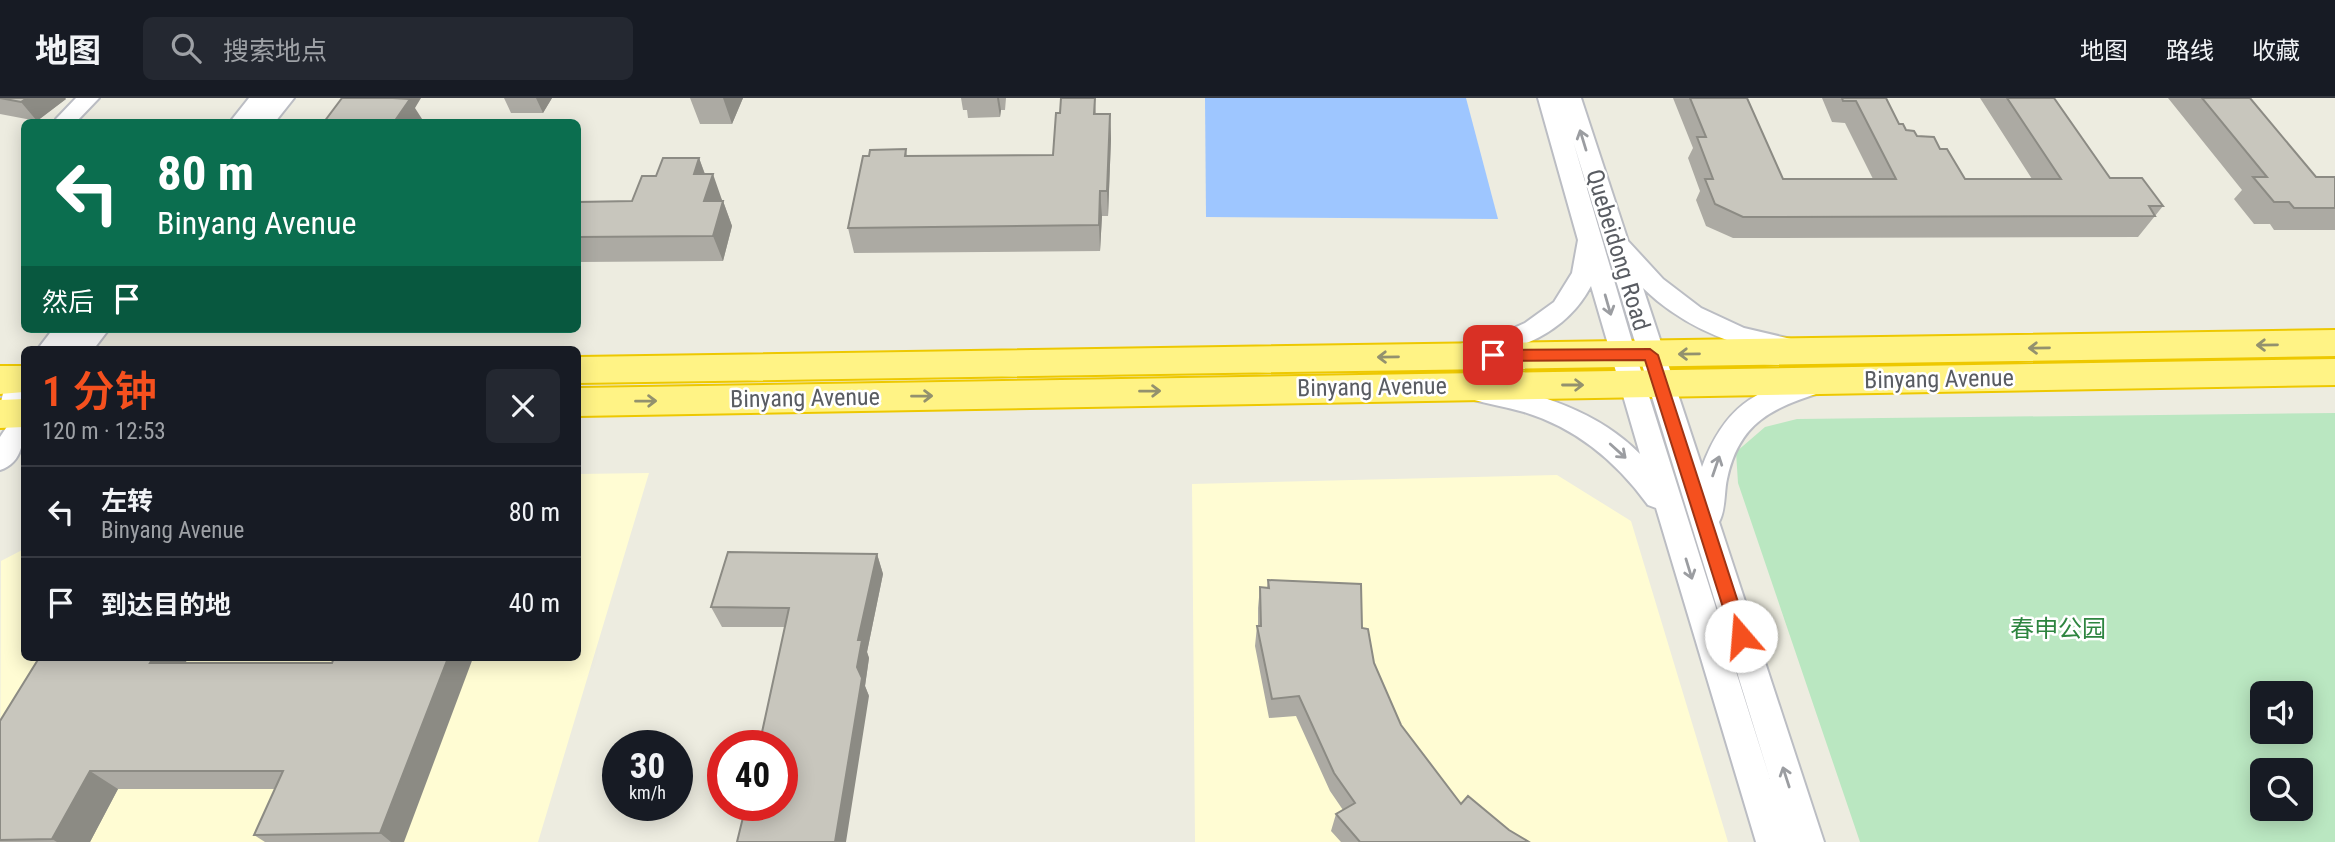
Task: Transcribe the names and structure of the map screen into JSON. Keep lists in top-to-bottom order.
{
  "streets": {
    "highway": ["Binyang Avenue"],
    "street": ["Quebeidong Road"]
  },
  "crossings": [
    ["Quebeidong Road", "Binyang Avenue"]
  ],
  "parks": ["春申公园"],
  "page": {
    "header": "地图",
    "search": "搜索地点",
    "nav": ["地图", "路线", "收藏"],
    "turn": ["80 m", "Binyang Avenue"],
    "then": "然后",
    "heading": ["1 分钟", "120 m · 12:53"],
    "list": [
      {
        "name": "左转",
        "note": "Binyang Avenue",
        "value": "80 m"
      },
      {
        "name": "到达目的地",
        "value": "40 m"
      }
    ],
    "speed": "30 km/h",
    "limit": "40"
  }
}
